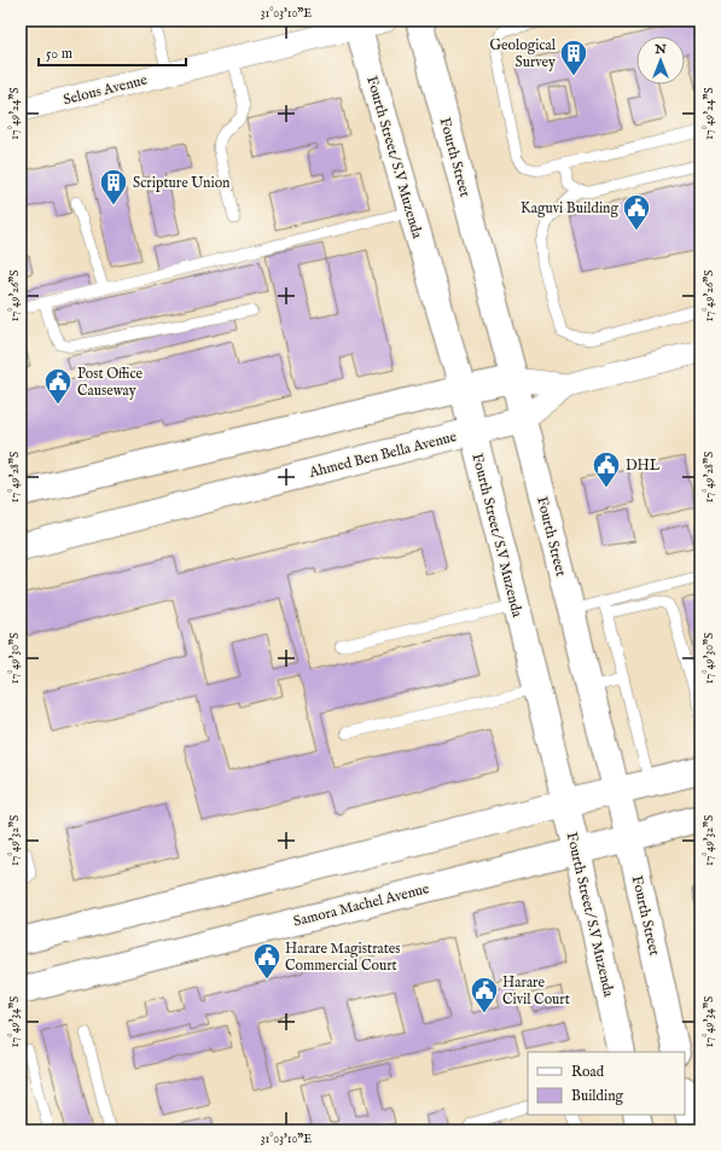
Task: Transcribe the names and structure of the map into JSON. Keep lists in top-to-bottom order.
{
  "streets": {
    "main road": [
      "Fourth Street/ S.V Muzenda",
      "Fourth Street",
      "Ahmed Ben Bella Avenue",
      "Samora Machel Avenue"
    ],
    "street": ["Selous Avenue"]
  },
  "crossings": [
    ["Selous Avenue", "Fourth Street/ S.V Muzenda"],
    ["Fourth Street/ S.V Muzenda", "Ahmed Ben Bella Avenue"],
    ["Fourth Street/ S.V Muzenda", "Samora Machel Avenue"],
    ["Fourth Street", "Ahmed Ben Bella Avenue"],
    ["Fourth Street", "Samora Machel Avenue"]
  ],
  "places": {
    "building": ["Geological Survey", "Scripture Union"],
    "public building": [
      "Kaguvi Building",
      "Post Office Causeway",
      "DHL",
      "Harare Magistrates Commercial Court",
      "Harare Civil Court"
    ]
  },
  "legend": ["Road", "Building"],
  "scale_bar": "50 m",
  "north": "top",
  "coordinates": [
    "31°03'10\"E",
    "17°49'24\"S",
    "17°49'26\"S",
    "17°49'28\"S",
    "17°49'30\"S",
    "17°49'32\"S",
    "17°49'34\"S"
  ]
}
